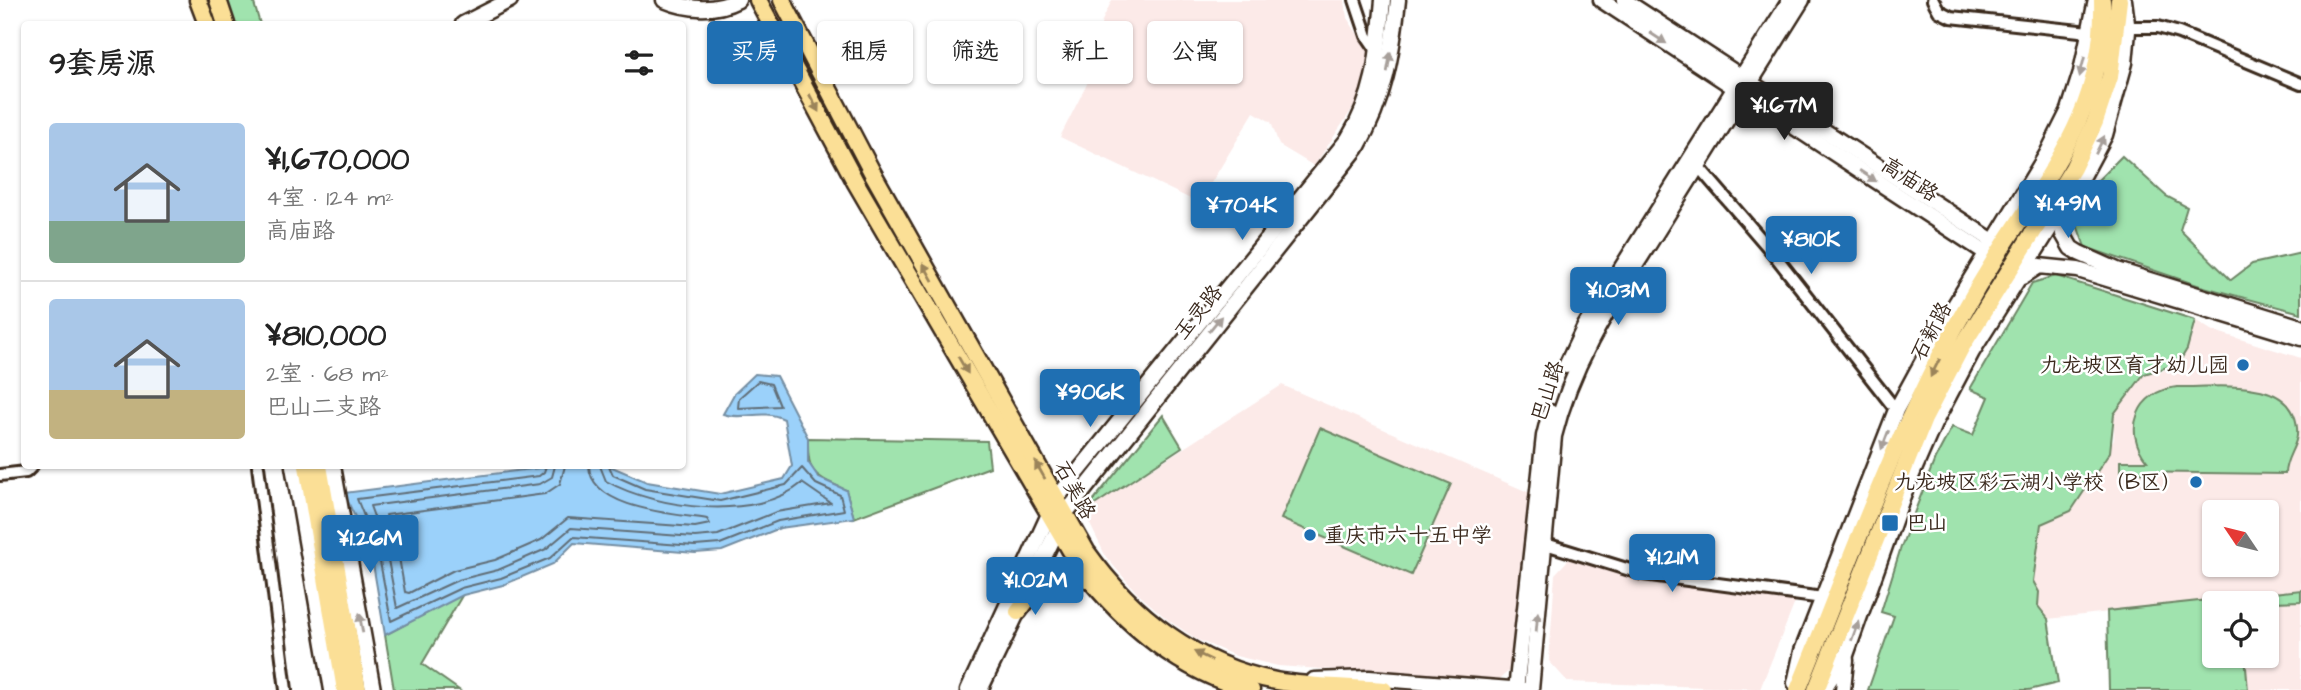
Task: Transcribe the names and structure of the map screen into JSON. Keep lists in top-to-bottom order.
{
  "streets": {
    "main road": ["石新路", "石美路"],
    "street": ["高庙路", "玉灵路", "巴山路"]
  },
  "crossings": [
    ["高庙路", "巴山路"],
    ["玉灵路", "石美路"]
  ],
  "places": {
    "other": ["九龙坡区育才幼儿园", "九龙坡区彩云湖小学校（B区）", "重庆市六十五中学"],
    "transit": ["巴山"]
  },
  "north": "top left",
  "page": {
    "chip": [
      "买房",
      "租房",
      "筛选",
      "新上",
      "公寓"
    ],
    "heading": "9套房源",
    "price": [
      "¥1.67M",
      "¥1.49M",
      "¥704K",
      "¥810K",
      "¥1.03M",
      "¥906K",
      "¥1.26M",
      "¥1.21M",
      "¥1.02M"
    ],
    "list": [
      {
        "name": "¥1,670,000",
        "note": "4室 · 124 m² · 高庙路"
      },
      {
        "name": "¥810,000",
        "note": "2室 · 68 m² · 巴山二支路"
      }
    ]
  }
}
